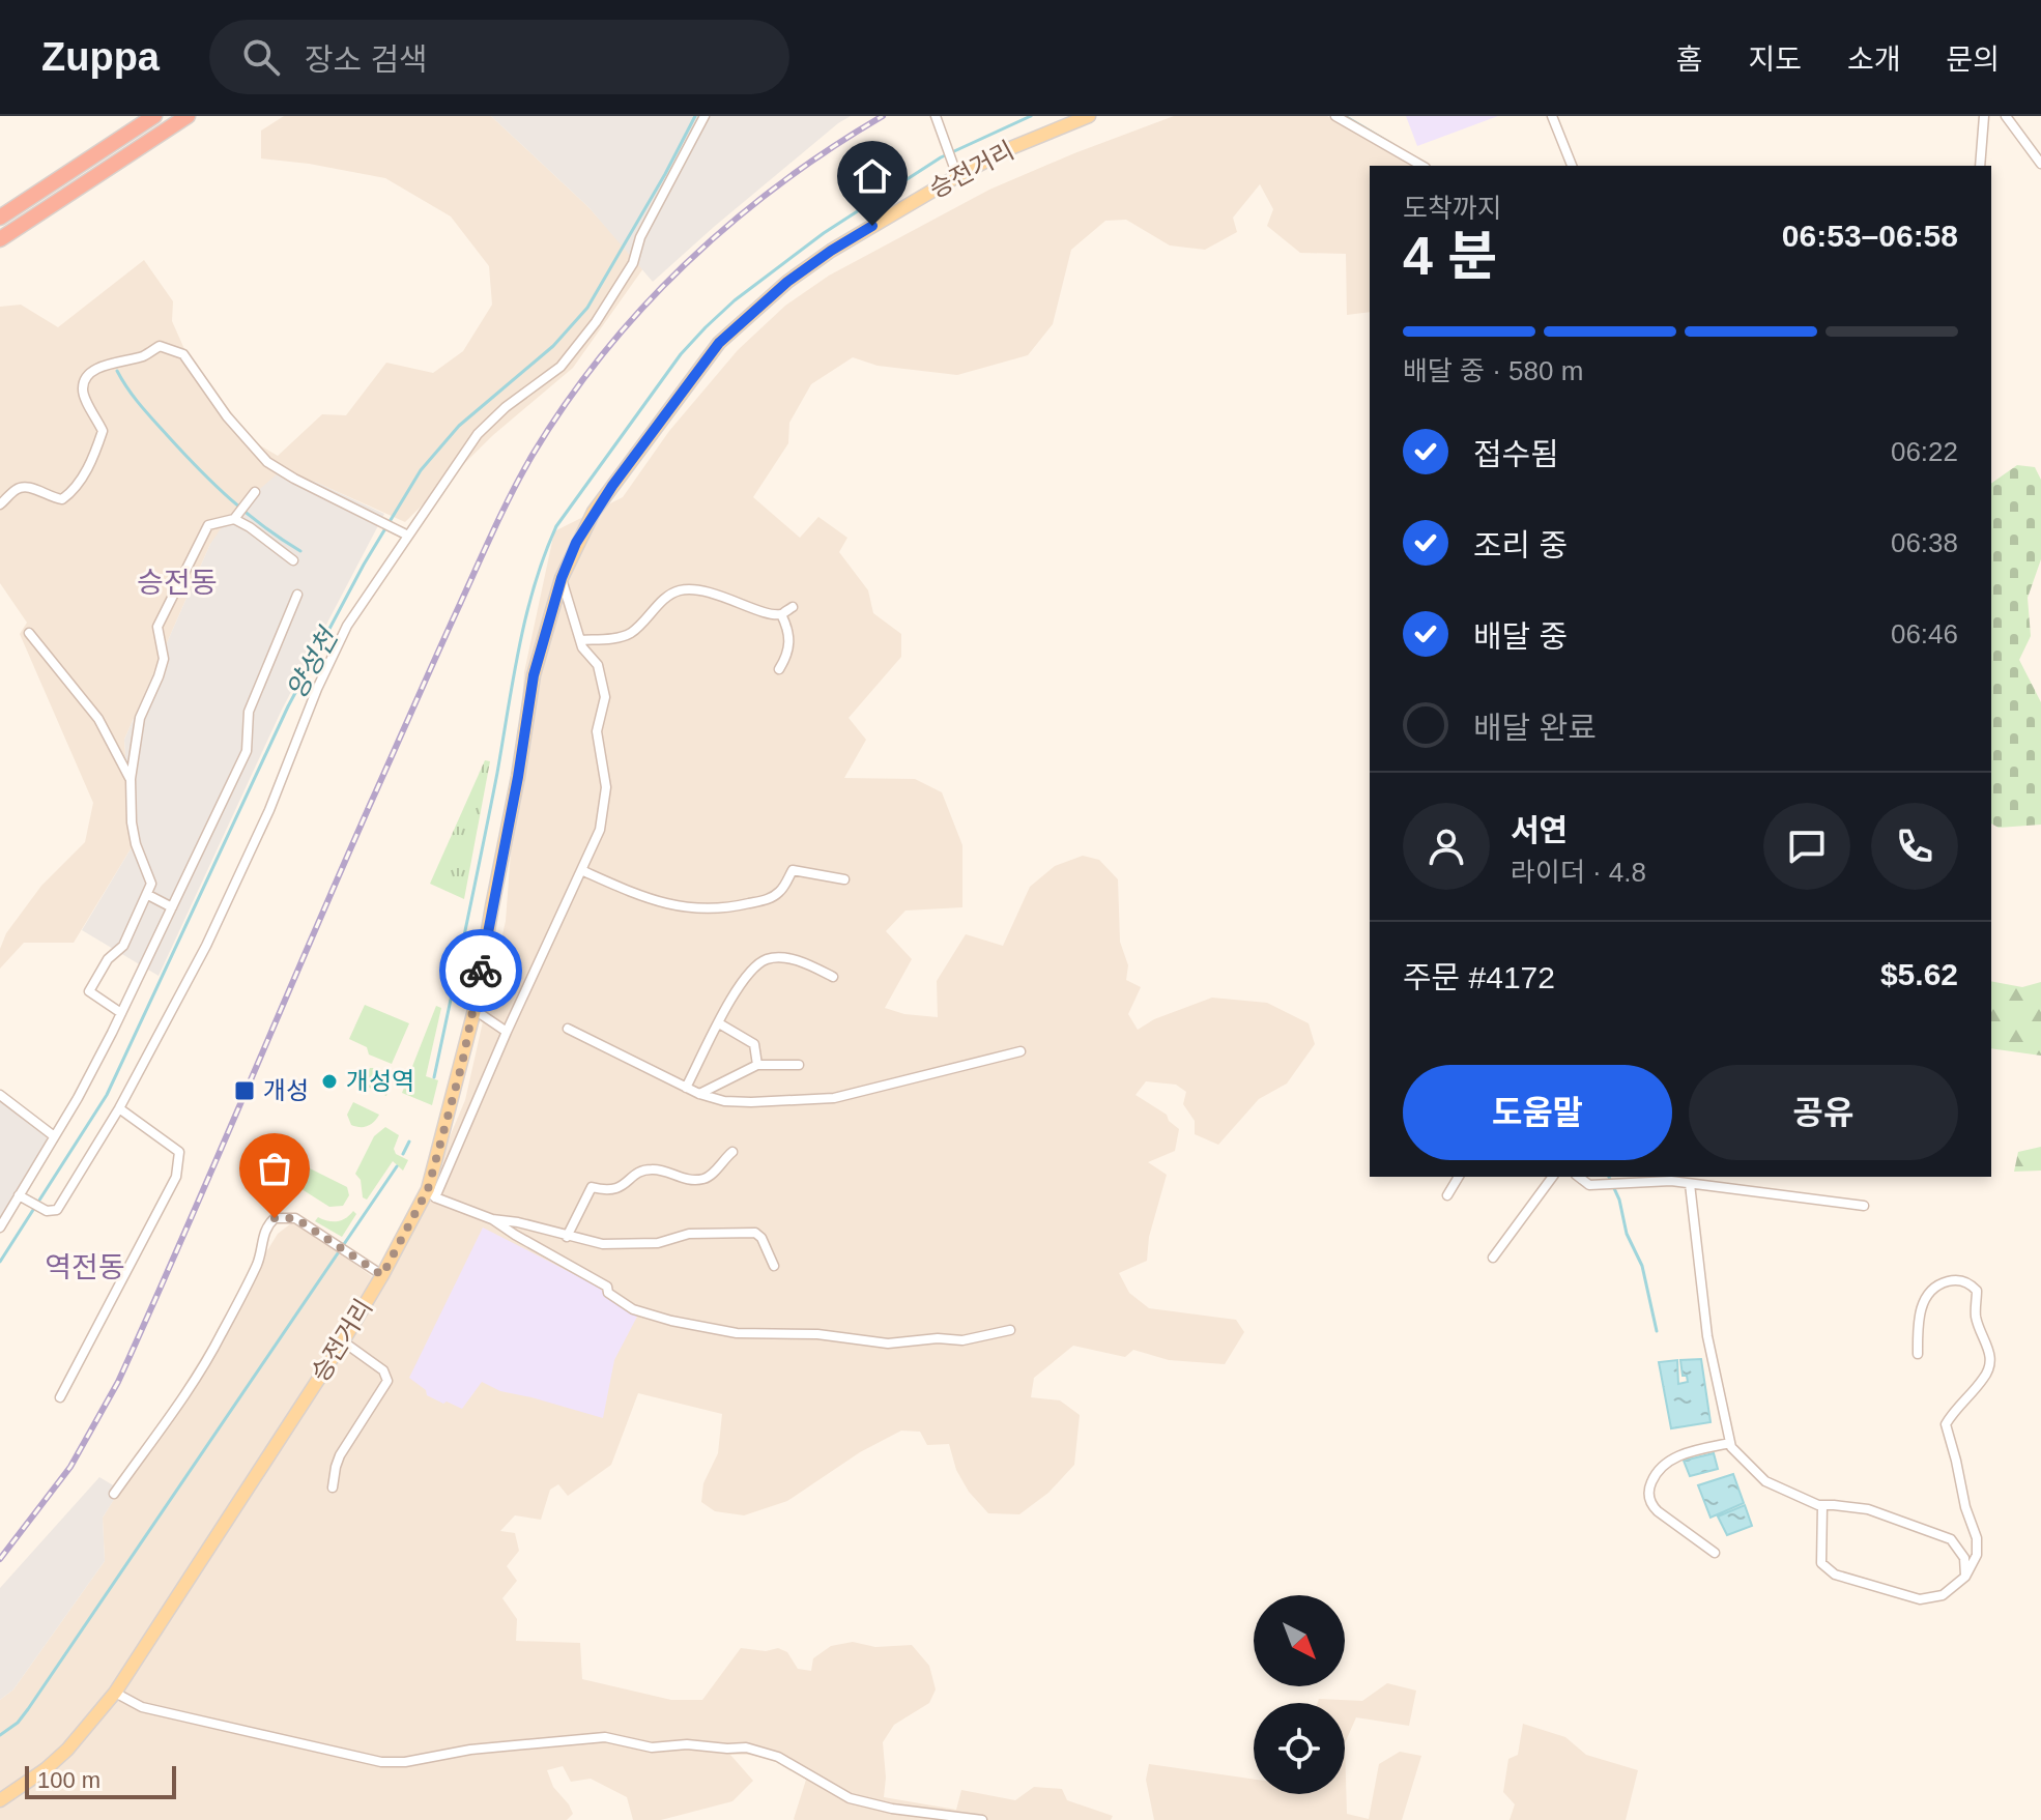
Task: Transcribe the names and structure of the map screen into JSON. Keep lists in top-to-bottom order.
{
  "streets": {
    "main road": ["승전거리"]
  },
  "districts": ["승전동", "역전동"],
  "water": ["양성천"],
  "places": {
    "other": ["개성역"],
    "transit": ["개성"]
  },
  "scale_bar": "100 m",
  "north": "bottom right",
  "page": {
    "header": "Zuppa",
    "search": "장소 검색",
    "nav": [
      "홈",
      "지도",
      "소개",
      "문의"
    ],
    "heading": ["4 분", "도착까지", "06:53–06:58"],
    "panel": [
      "서연",
      "라이더 · 4.8",
      "주문 #4172",
      "$5.62"
    ],
    "bar": "배달 중 · 580 m",
    "list": [
      ["접수됨", "06:22"],
      ["조리 중", "06:38"],
      ["배달 중", "06:46"],
      "배달 완료"
    ],
    "buttons": ["도움말", "공유"],
    "scale": "100 m"
  }
}
